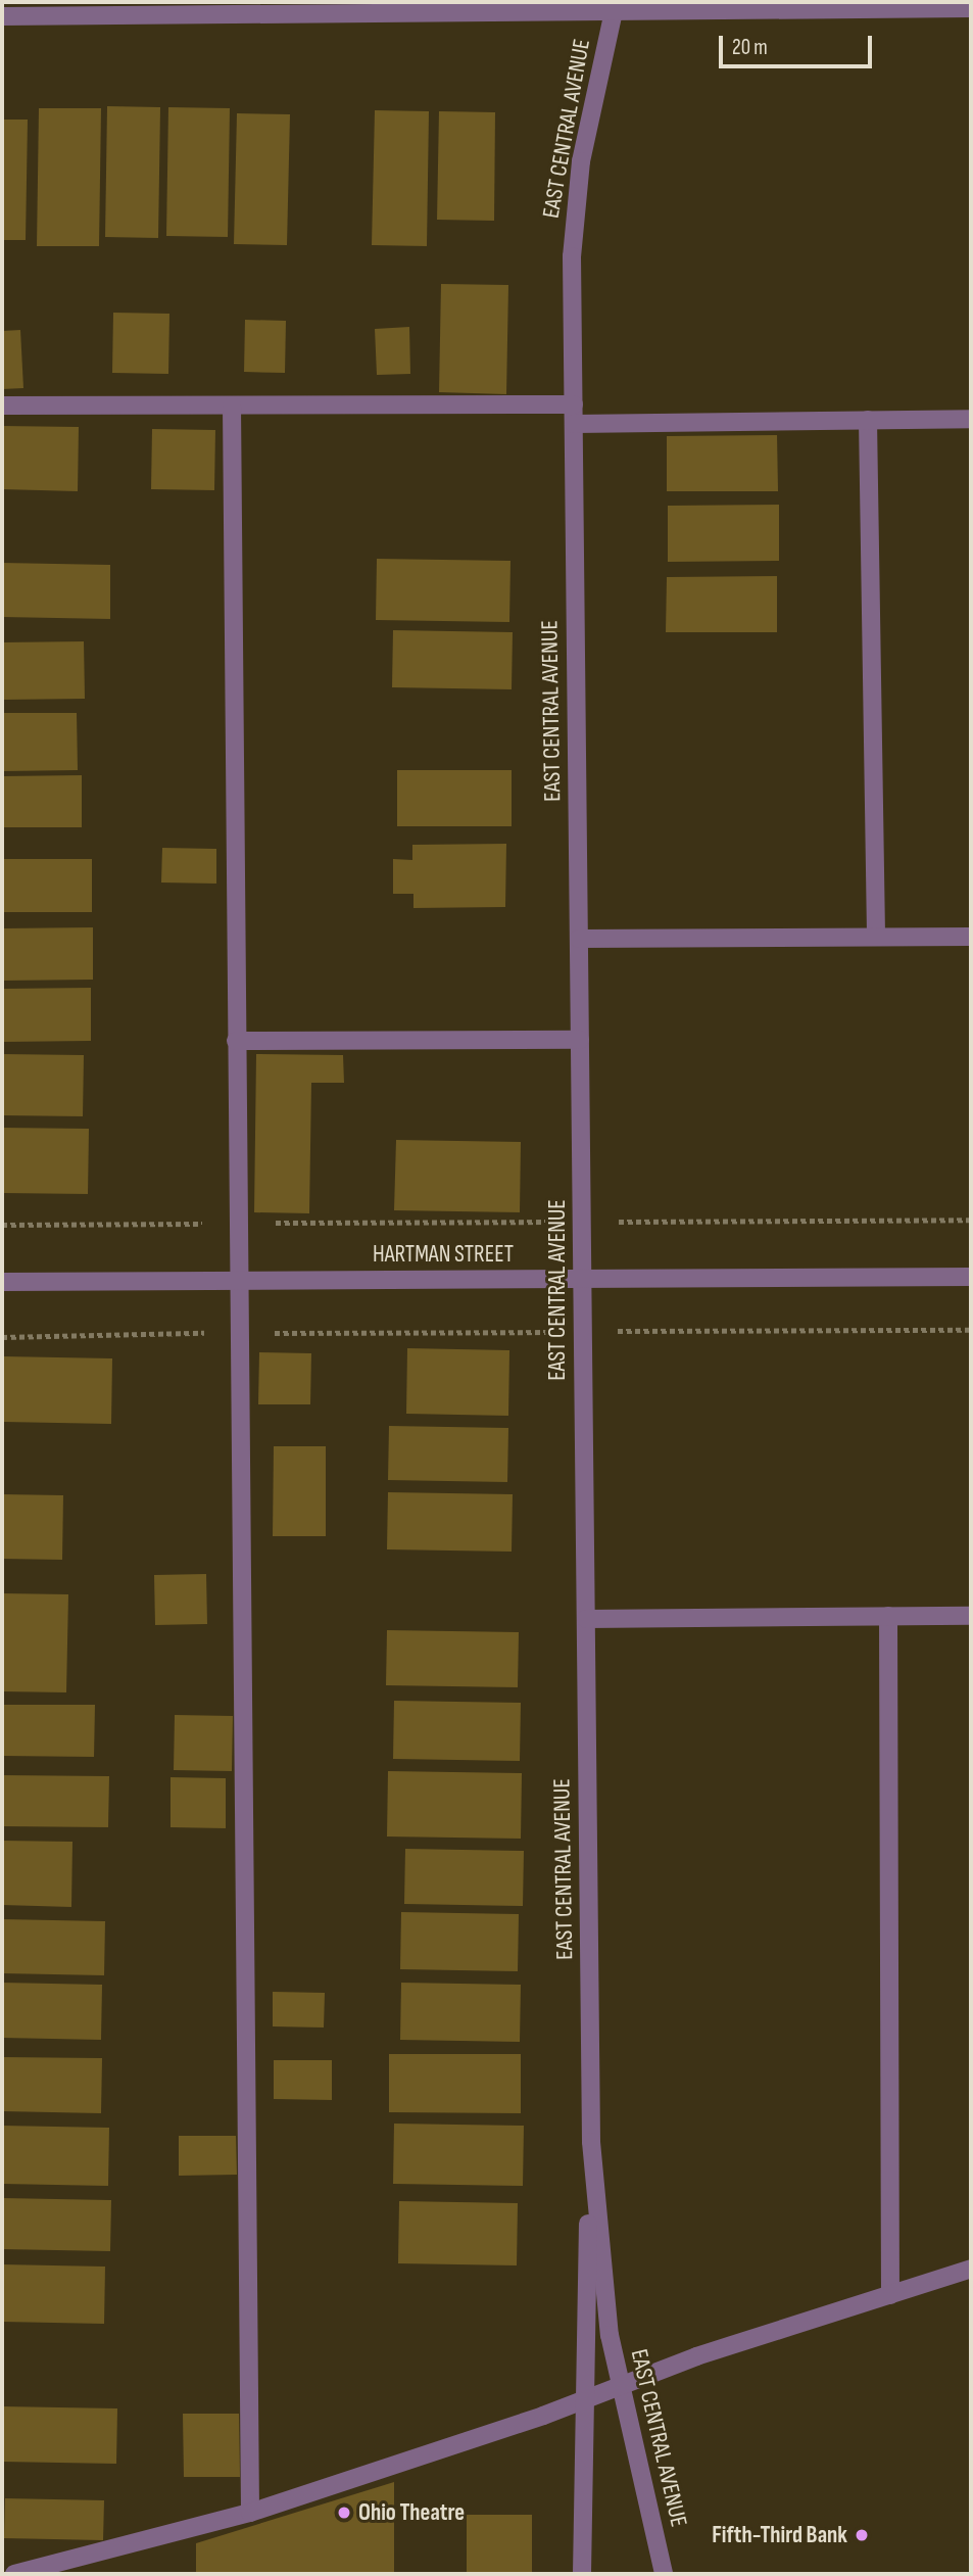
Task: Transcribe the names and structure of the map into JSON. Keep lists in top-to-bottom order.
{
  "streets": {
    "street": ["EAST CENTRAL AVENUE", "HARTMAN STREET"]
  },
  "crossings": [
    ["EAST CENTRAL AVENUE", "HARTMAN STREET"]
  ],
  "places": ["Ohio Theatre", "Fifth-Third Bank"],
  "scale_bar": "20 m"
}
